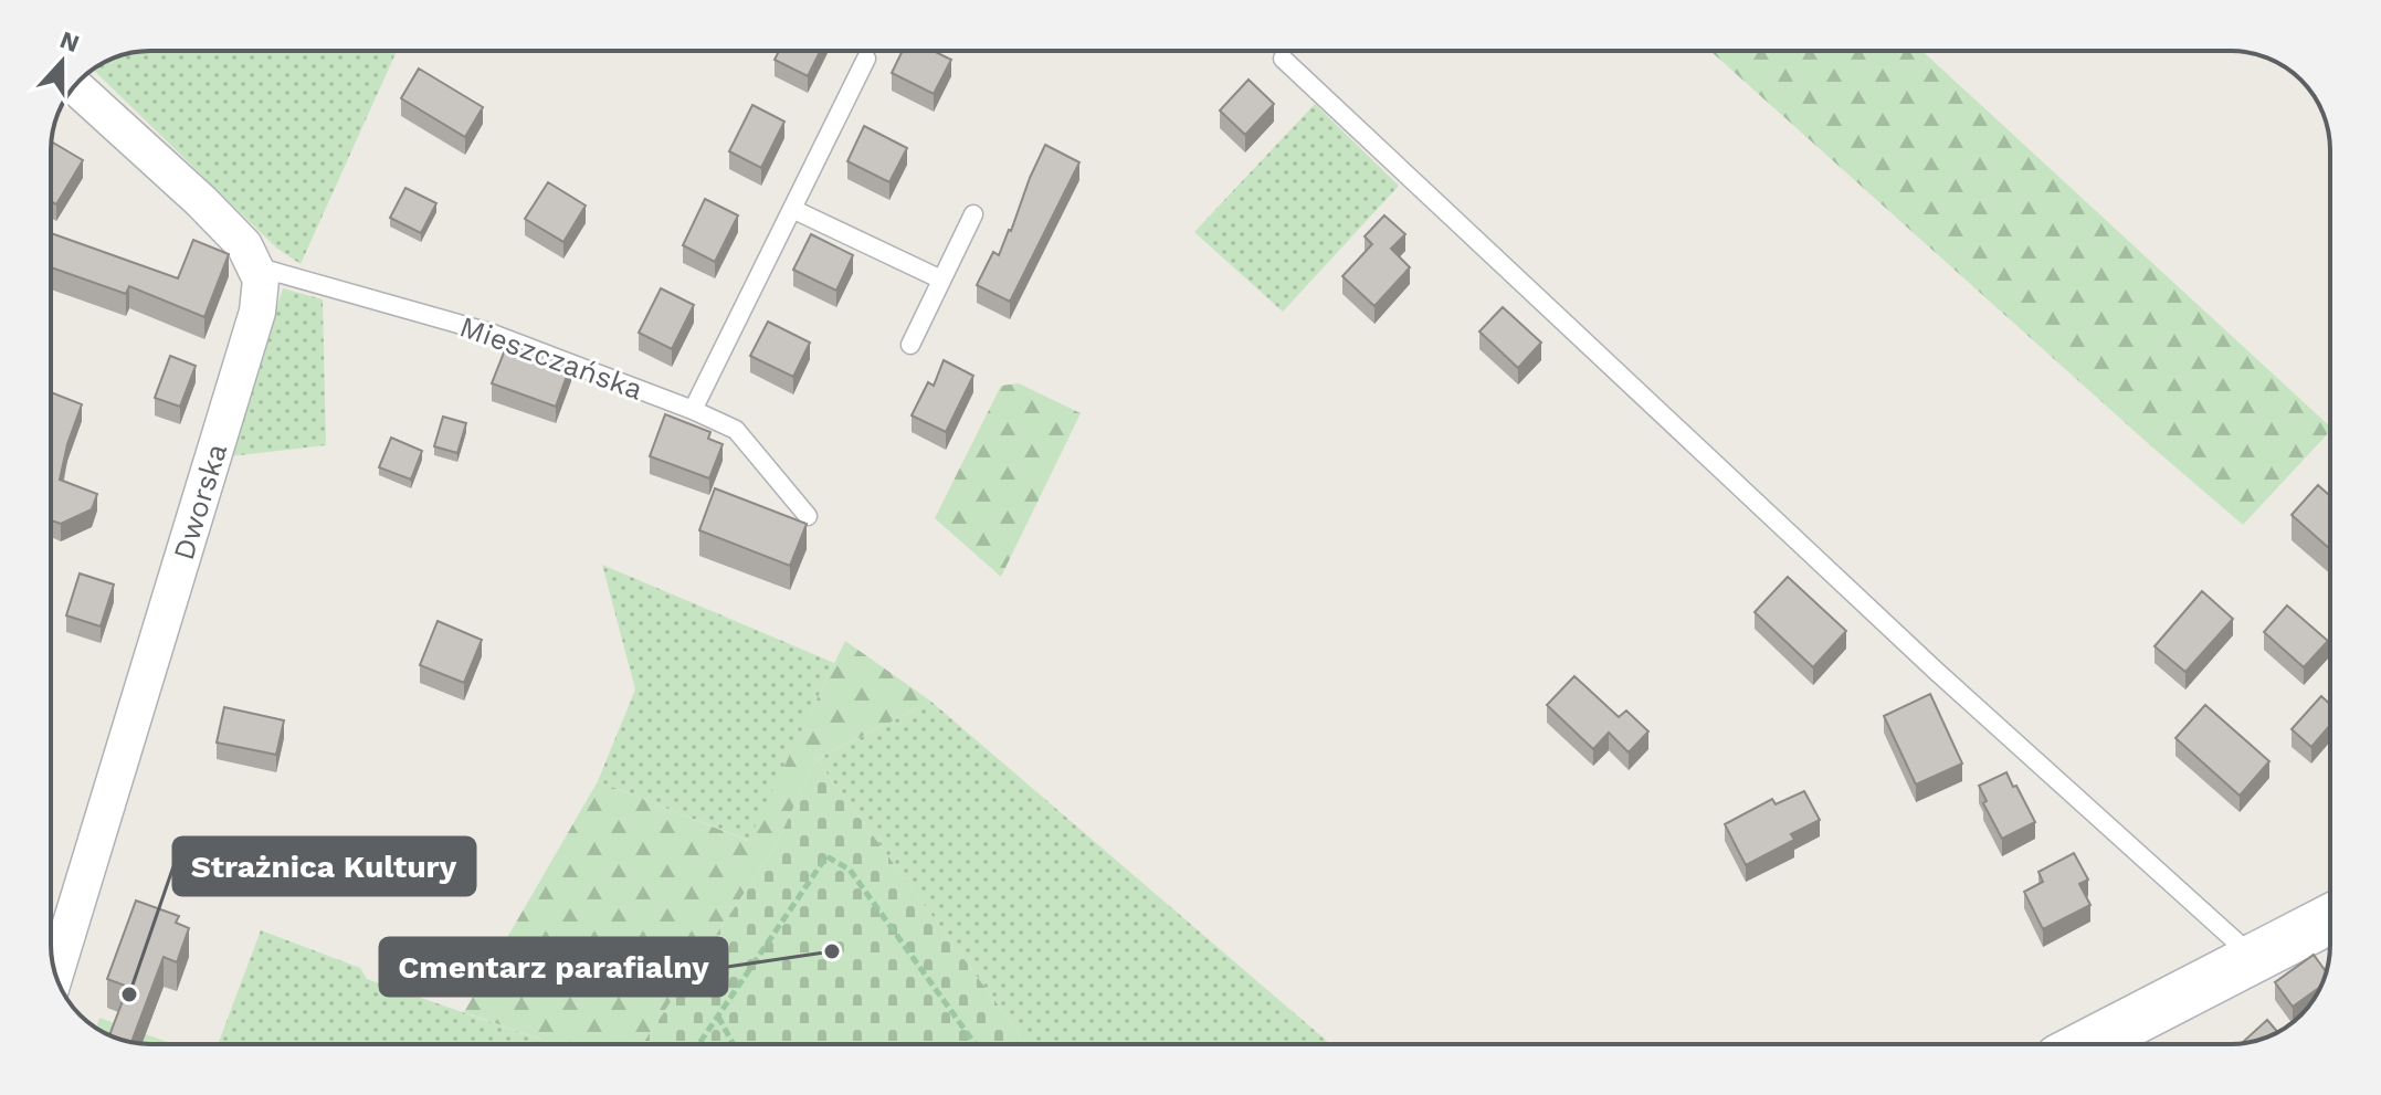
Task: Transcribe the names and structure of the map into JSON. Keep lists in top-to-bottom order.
{
  "streets": {
    "street": ["Dworska"],
    "lane": ["Mieszczańska"]
  },
  "crossings": [
    ["Mieszczańska", "Dworska"]
  ],
  "places": ["Cmentarz parafialny", "Strażnica Kultury"],
  "north": "top"
}
